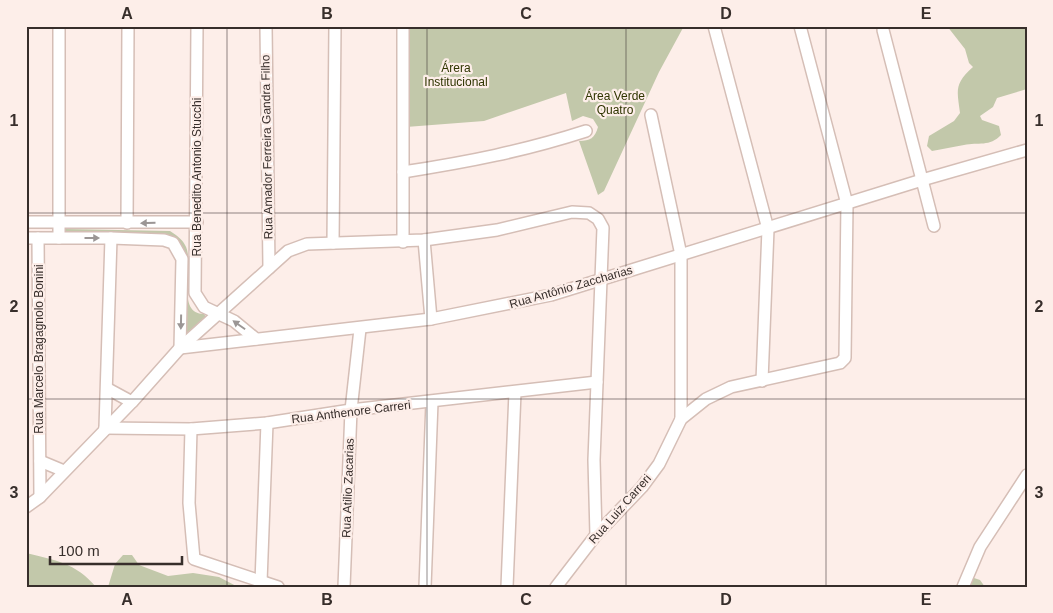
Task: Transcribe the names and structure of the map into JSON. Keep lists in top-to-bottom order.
{
  "streets": {
    "street": [
      "Rua Amador Ferreira Gandra Filho",
      "Rua Benedito Antonio Stucchi",
      "Rua Antônio Zaccharias",
      "Rua Marcelo Bragagnolo Bonini",
      "Rua Anthenore Carreri",
      "Rua Atilio Zacarias",
      "Rua Luiz Carreri"
    ]
  },
  "crossings": [
    ["Rua Benedito Antonio Stucchi", "Rua Antônio Zaccharias"],
    ["Rua Antônio Zaccharias", "Rua Atilio Zacarias"],
    ["Rua Antônio Zaccharias", "Rua Luiz Carreri"],
    ["Rua Anthenore Carreri", "Rua Atilio Zacarias"]
  ],
  "parks": ["Árera Institucional", "Área Verde Quatro"],
  "scale_bar": "100 m",
  "grid": {
    "columns": [
      "A",
      "B",
      "C",
      "D",
      "E"
    ],
    "rows": ["1", "2", "3"]
  }
}
